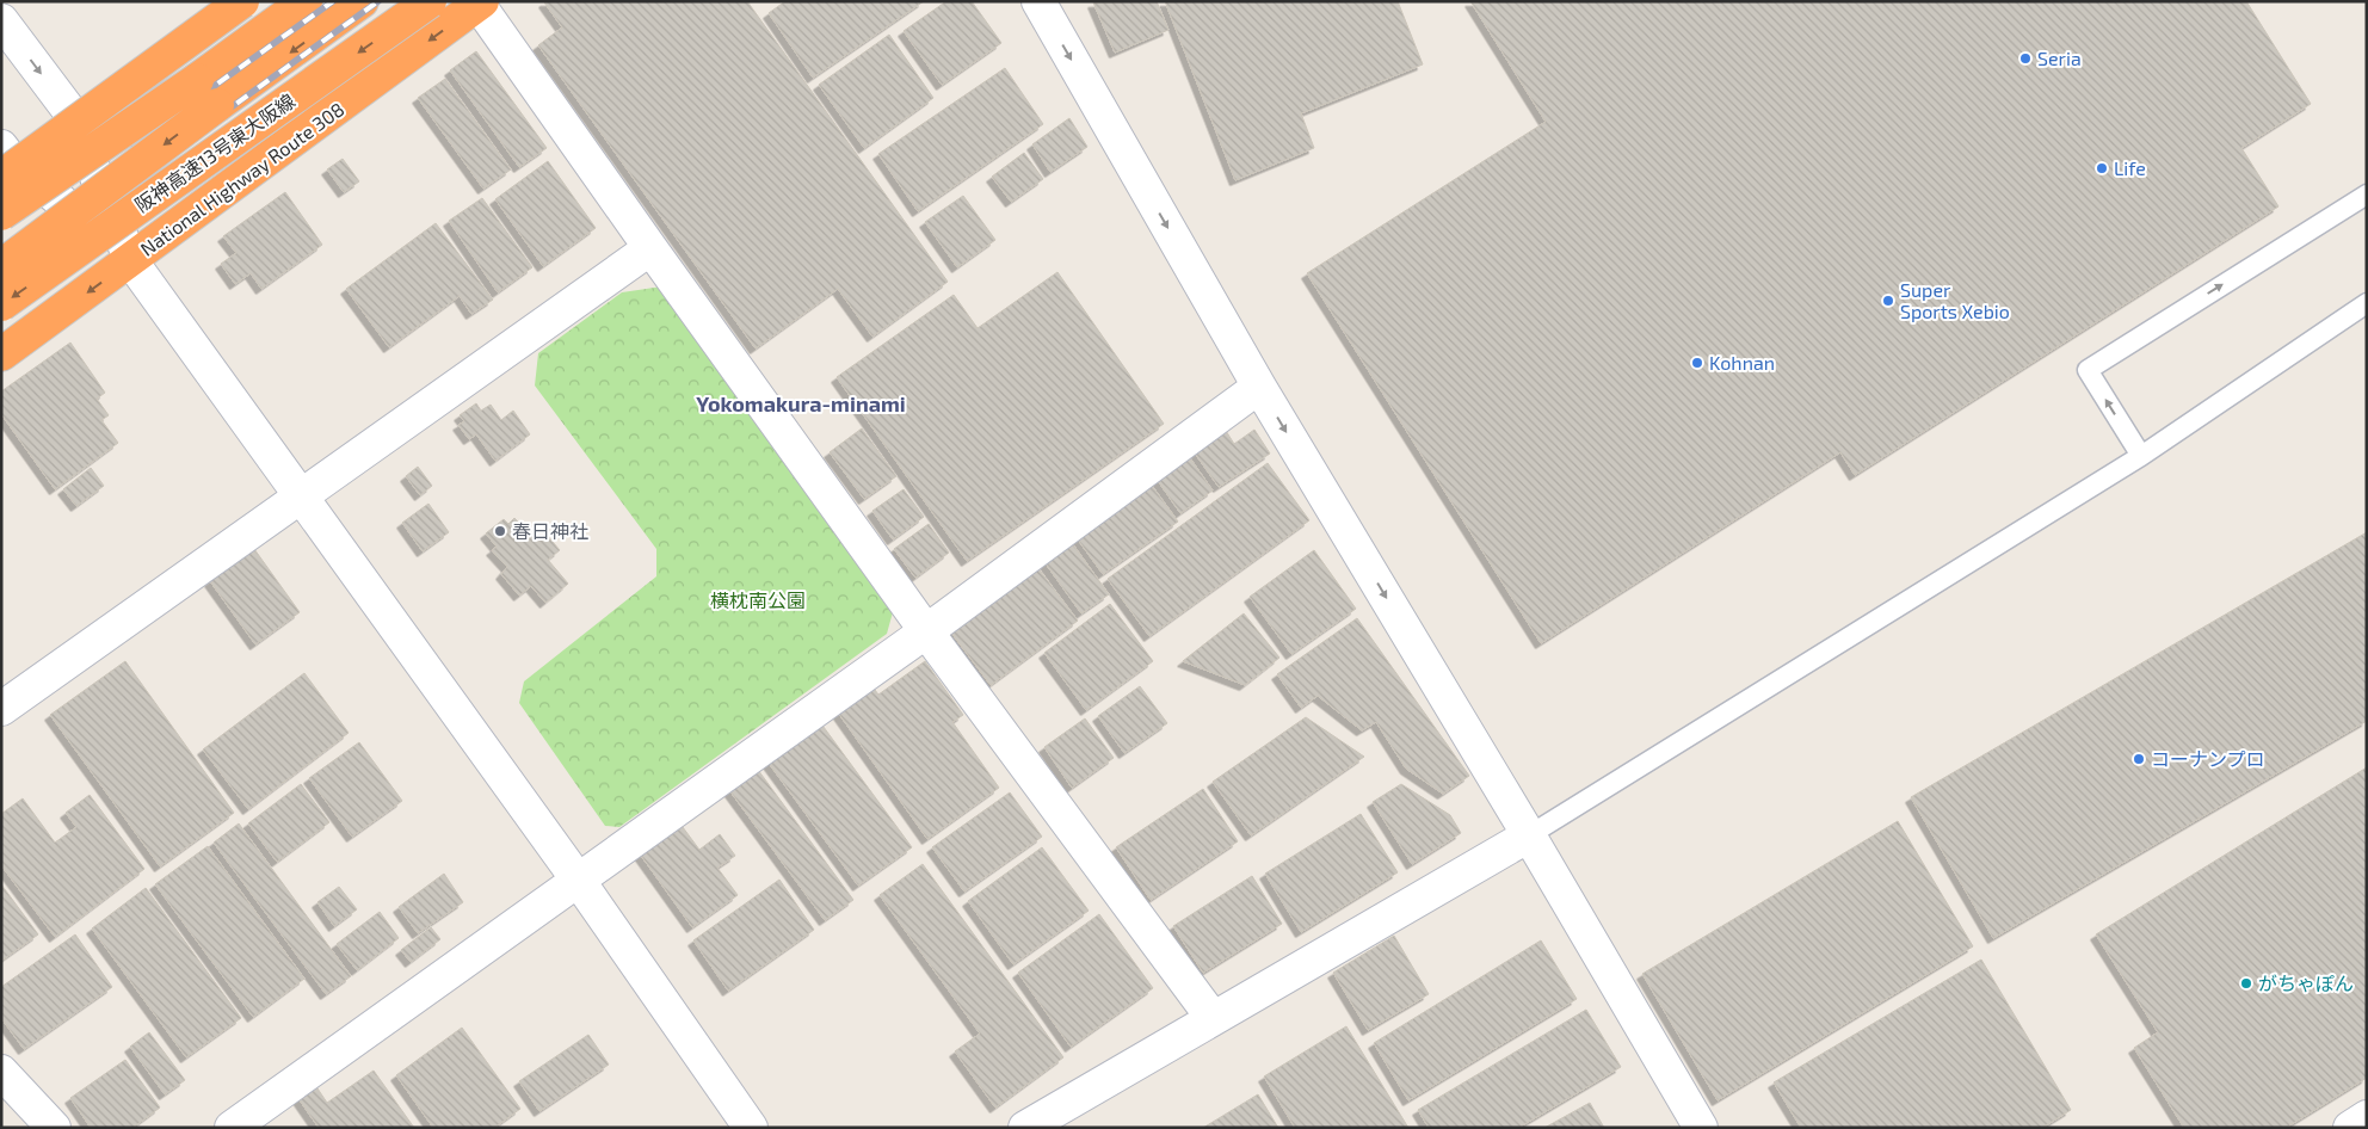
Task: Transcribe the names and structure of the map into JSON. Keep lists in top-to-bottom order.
{
  "streets": {
    "highway": ["阪神高速13号東大阪線", "National Highway Route 308"]
  },
  "districts": ["Yokomakura-minami"],
  "parks": ["横枕南公園"],
  "places": [
    "Seria",
    "Life",
    "Super Sports Xebio",
    "Kohnan",
    "春日神社",
    "コーナンプロ",
    "がちゃぽん"
  ]
}
